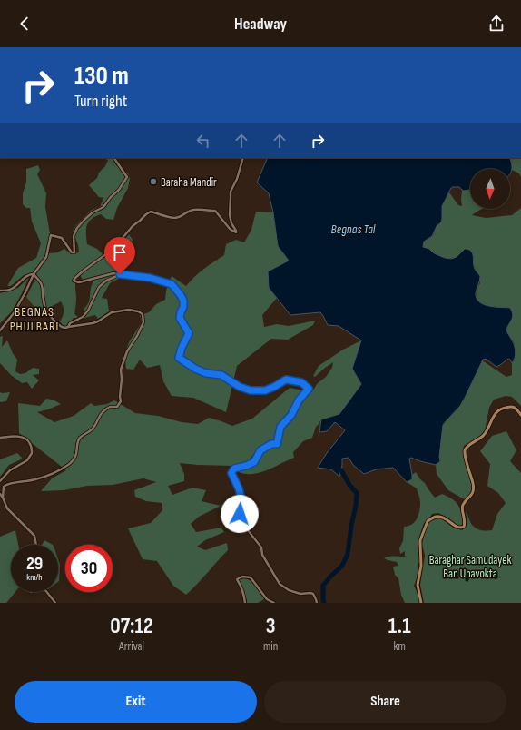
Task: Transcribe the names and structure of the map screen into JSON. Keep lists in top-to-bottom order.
{
  "districts": ["BEGNAS PHULBARI"],
  "water": ["Begnas Tal"],
  "parks": ["Baraghar Samudayek Ban Upavokta"],
  "places": ["Baraha Mandir"],
  "north": "bottom",
  "page": {
    "header": "Headway",
    "turn": ["130 m", "Turn right"],
    "speed": "29 km/h",
    "limit": "30",
    "eta": [
      "07:12",
      "Arrival",
      "3",
      "min",
      "1.1",
      "km"
    ],
    "buttons": ["Exit", "Share"]
  }
}
